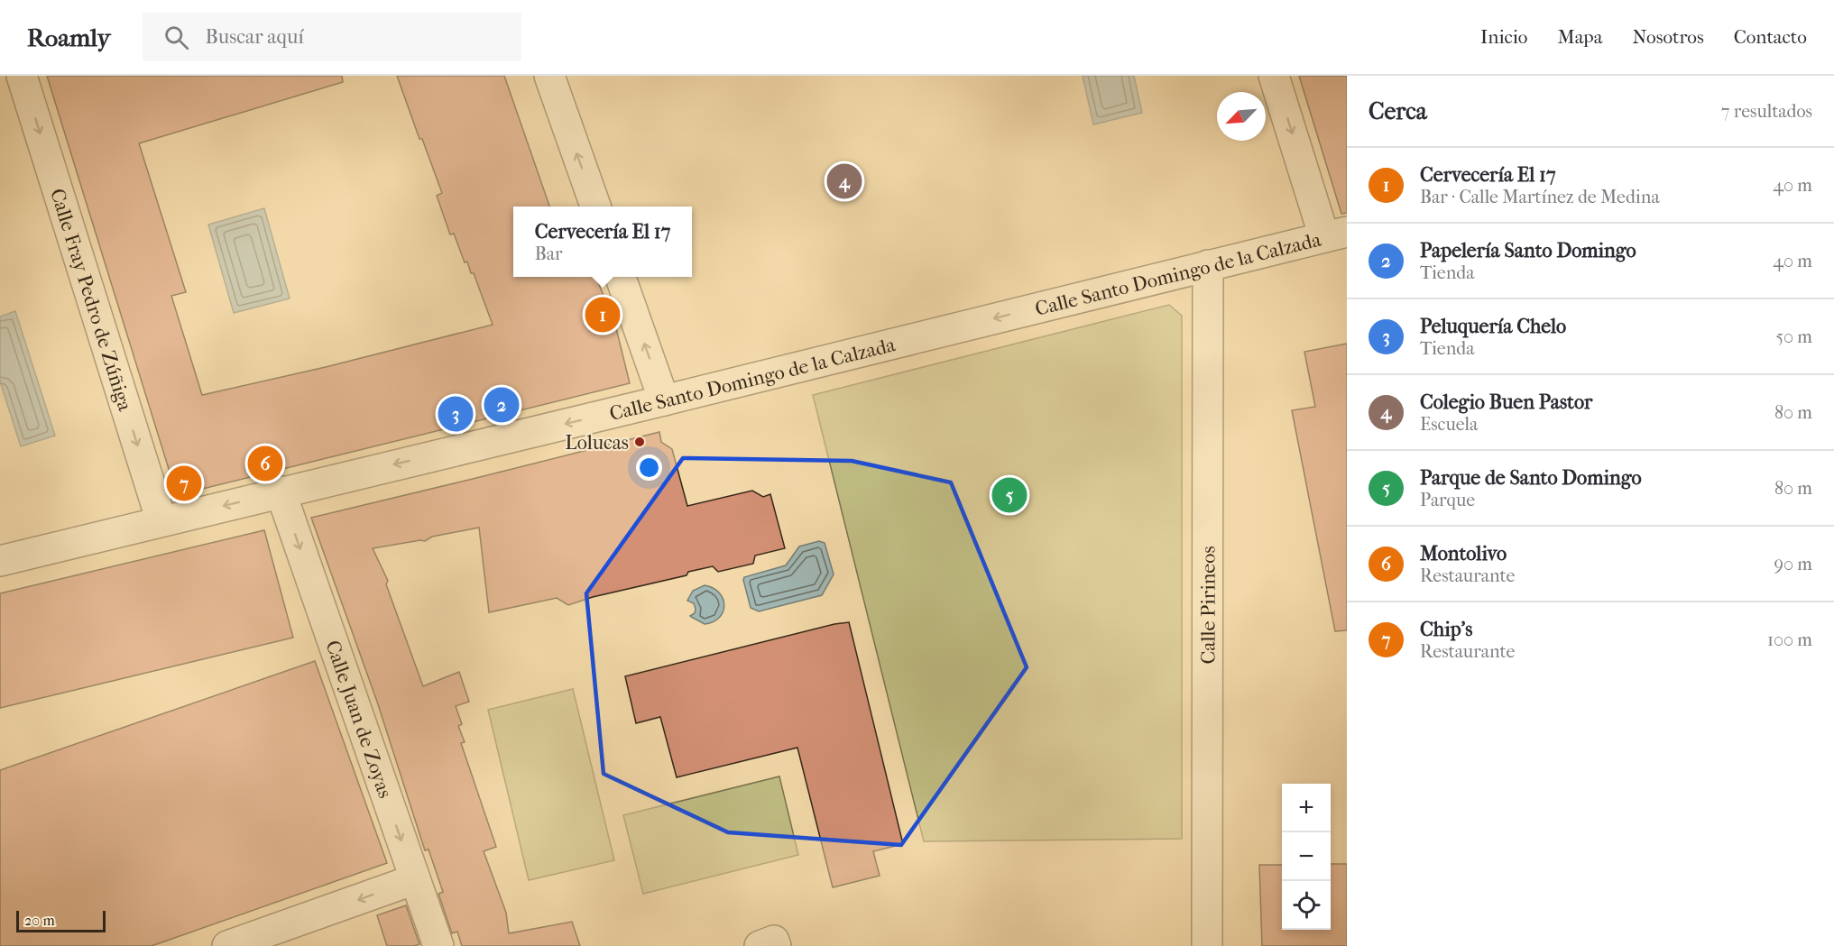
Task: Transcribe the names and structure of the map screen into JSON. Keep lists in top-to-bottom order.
{
  "streets": {
    "street": [
      "Calle Santo Domingo de la Calzada",
      "Calle Fray Pedro de Zúñiga",
      "Calle Pirineos",
      "Calle Juan de Zoyas"
    ]
  },
  "crossings": [
    ["Calle Santo Domingo de la Calzada", "Calle Fray Pedro de Zúñiga"],
    ["Calle Santo Domingo de la Calzada", "Calle Pirineos"],
    ["Calle Santo Domingo de la Calzada", "Calle Juan de Zoyas"]
  ],
  "one_way": ["Calle Santo Domingo de la Calzada", "Calle Fray Pedro de Zúñiga", "Calle Juan de Zoyas"],
  "places": ["Lolucas"],
  "scale_bar": "20 m",
  "north": "bottom left",
  "page": {
    "header": "Roamly",
    "search": "Buscar aquí",
    "nav": [
      "Inicio",
      "Mapa",
      "Nosotros",
      "Contacto"
    ],
    "heading": ["Cerca", "7 resultados"],
    "list": [
      {
        "mark": "1",
        "name": "Cervecería El 17",
        "note": "Bar · Calle Martínez de Medina",
        "value": "40 m"
      },
      {
        "mark": "2",
        "name": "Papelería Santo Domingo",
        "note": "Tienda",
        "value": "40 m"
      },
      {
        "mark": "3",
        "name": "Peluquería Chelo",
        "note": "Tienda",
        "value": "50 m"
      },
      {
        "mark": "4",
        "name": "Colegio Buen Pastor",
        "note": "Escuela",
        "value": "80 m"
      },
      {
        "mark": "5",
        "name": "Parque de Santo Domingo",
        "note": "Parque",
        "value": "80 m"
      },
      {
        "mark": "6",
        "name": "Montolivo",
        "note": "Restaurante",
        "value": "90 m"
      },
      {
        "mark": "7",
        "name": "Chip's",
        "note": "Restaurante",
        "value": "100 m"
      }
    ],
    "pins": [
      "4",
      "1",
      "2",
      "3",
      "6",
      "7",
      "5"
    ],
    "popup": ["Cervecería El 17", "Bar"],
    "map_buttons": ["+", "−"],
    "scale": "20 m"
  }
}
